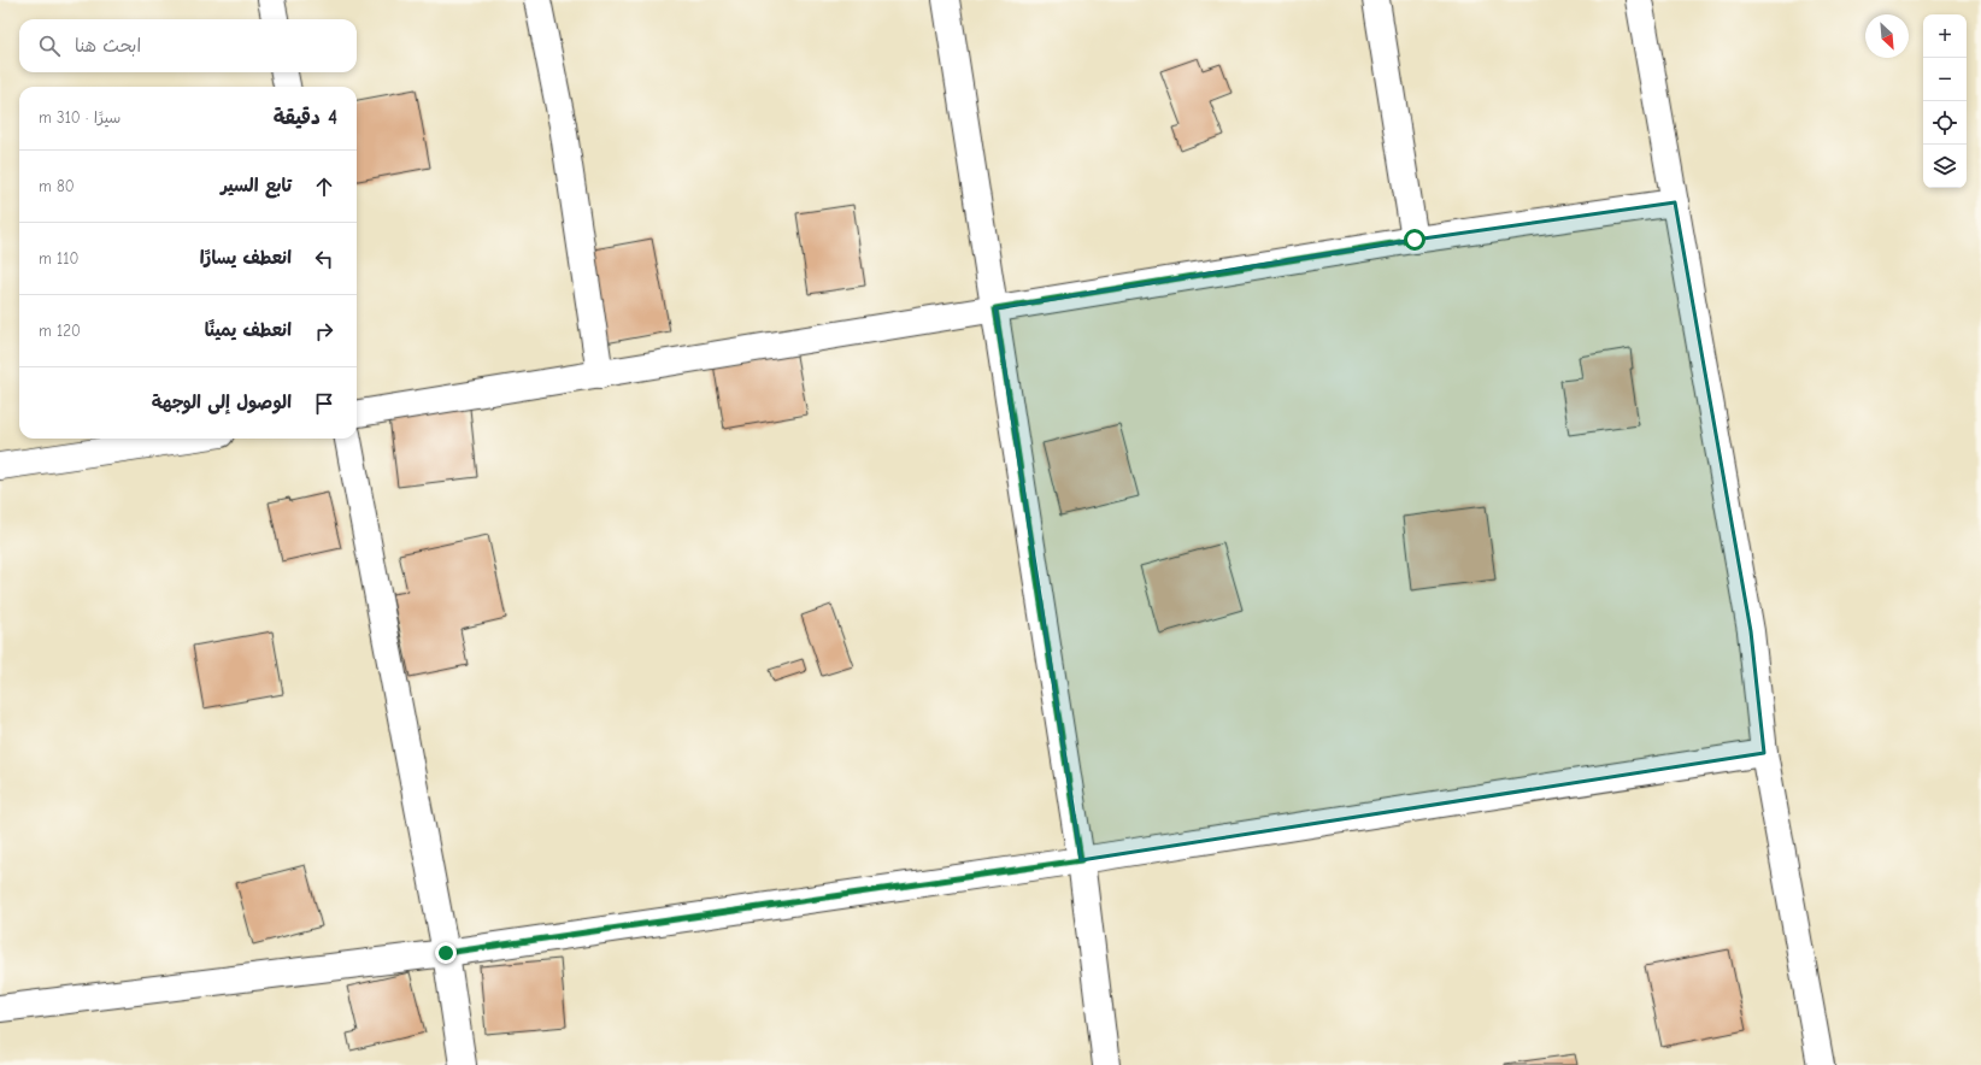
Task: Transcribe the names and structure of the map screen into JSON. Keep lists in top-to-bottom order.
{
  "north": "bottom right",
  "page": {
    "map_buttons": ["+", "−"],
    "search": "ابحث هنا",
    "heading": ["4 دقيقة", "سيرًا · 310 m"],
    "list": [
      ["تابع السير", "80 m"],
      ["انعطف يسارًا", "110 m"],
      ["انعطف يمينًا", "120 m"],
      "الوصول إلى الوجهة"
    ]
  }
}
